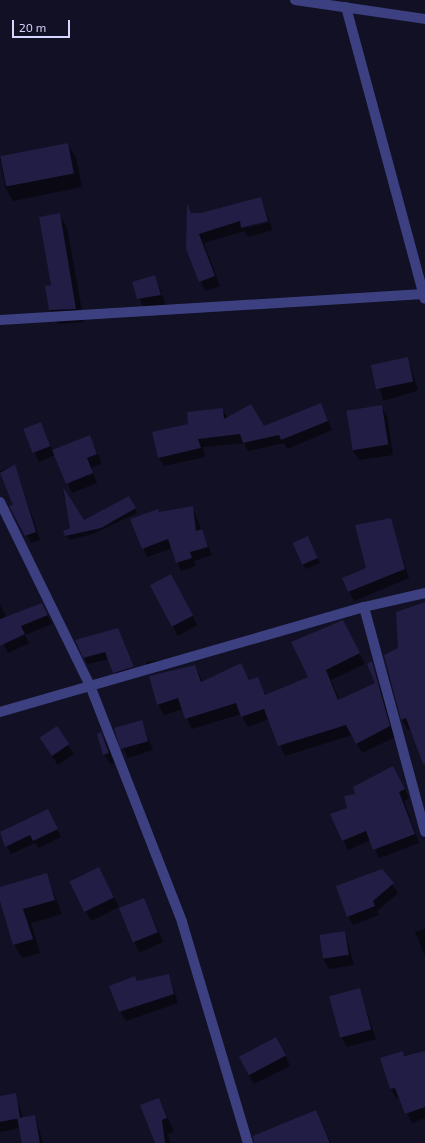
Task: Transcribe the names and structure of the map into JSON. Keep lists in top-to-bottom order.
{
  "scale_bar": "20 m"
}
